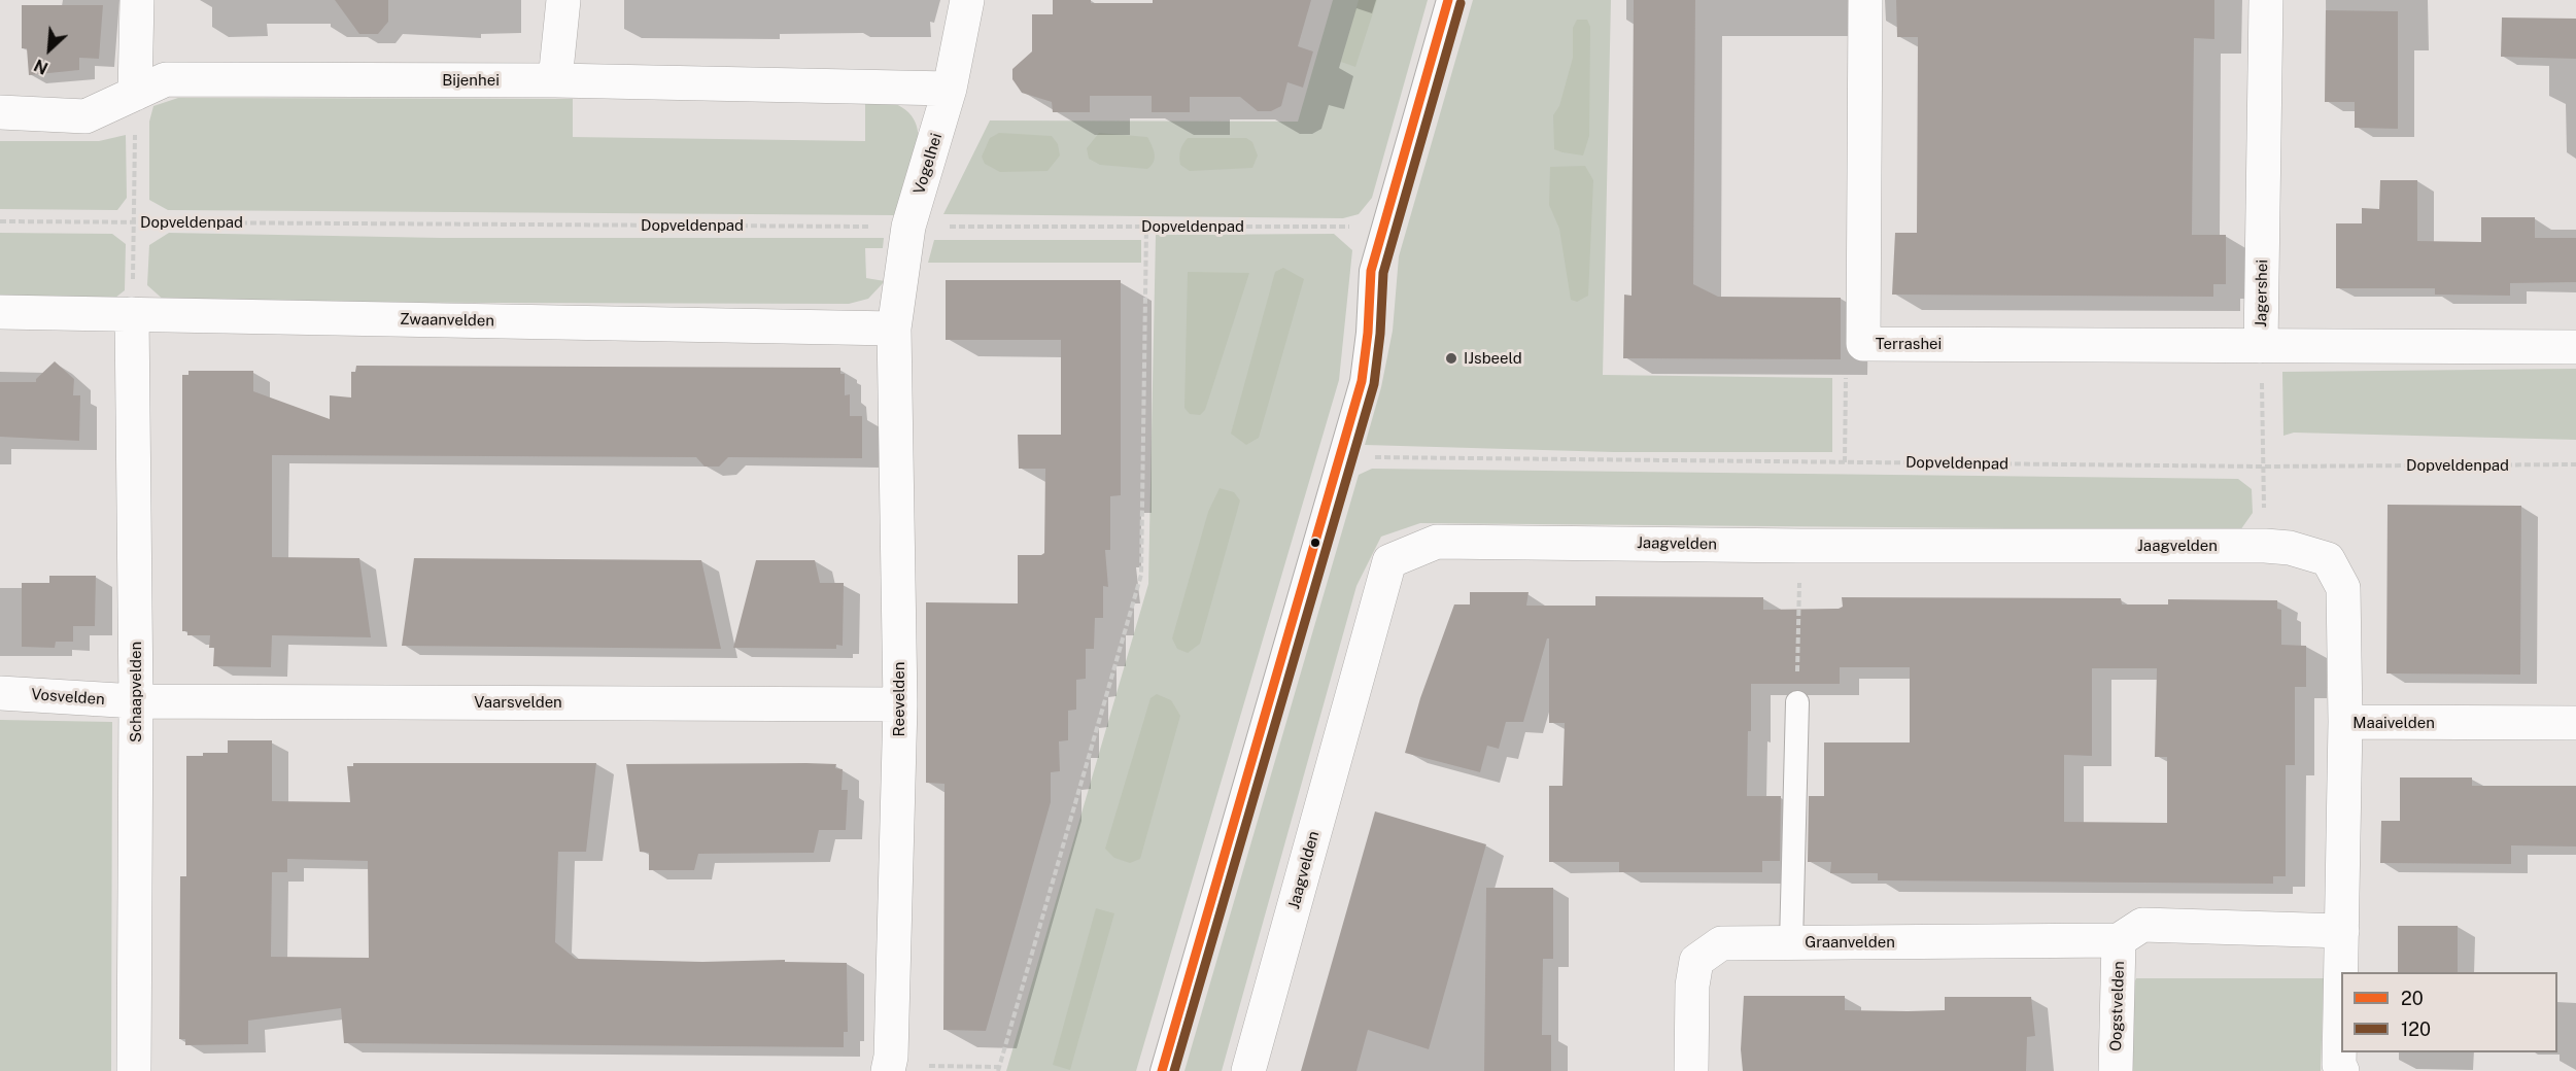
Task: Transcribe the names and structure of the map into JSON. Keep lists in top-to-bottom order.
{
  "streets": {
    "street": [
      "Bijenhei",
      "Vogelhei",
      "Jagershei",
      "Zwaanvelden",
      "Terrashei",
      "Jaagvelden",
      "Schaapvelden",
      "Vosvelden",
      "Reevelden",
      "Vaarsvelden",
      "Maaivelden",
      "Graanvelden",
      "Oogstvelden"
    ],
    "path": ["Dopveldenpad"]
  },
  "crossings": [
    ["Bijenhei", "Vogelhei"],
    ["Vogelhei", "Dopveldenpad"],
    ["Vogelhei", "Zwaanvelden"],
    ["Vogelhei", "Reevelden"],
    ["Jagershei", "Terrashei"],
    ["Zwaanvelden", "Schaapvelden"],
    ["Zwaanvelden", "Reevelden"],
    ["Jaagvelden", "Maaivelden"],
    ["Schaapvelden", "Vosvelden"],
    ["Schaapvelden", "Vaarsvelden"],
    ["Vosvelden", "Vaarsvelden"],
    ["Reevelden", "Vaarsvelden"],
    ["Graanvelden", "Oogstvelden"]
  ],
  "places": ["IJsbeeld"],
  "lines": ["transit line 20", "transit line 120"],
  "legend": ["20", "120"],
  "north": "bottom left"
}
